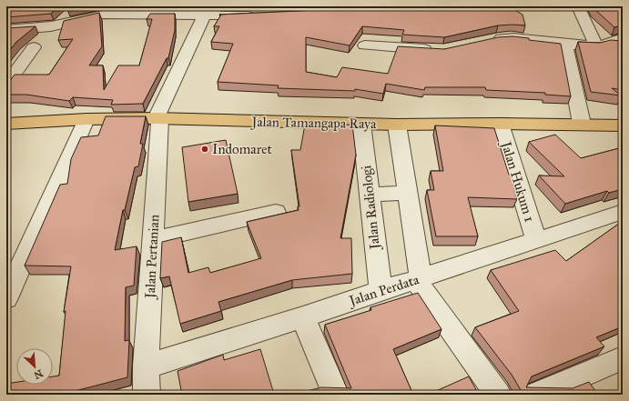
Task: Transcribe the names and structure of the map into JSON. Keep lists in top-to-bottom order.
{
  "streets": {
    "main road": ["Jalan Tamangapa Raya"],
    "street": [
      "Jalan Hukum 1",
      "Jalan Radiologi",
      "Jalan Pertanian",
      "Jalan Perdata"
    ]
  },
  "crossings": [
    ["Jalan Tamangapa Raya", "Jalan Hukum 1"],
    ["Jalan Tamangapa Raya", "Jalan Radiologi"],
    ["Jalan Tamangapa Raya", "Jalan Pertanian"],
    ["Jalan Hukum 1", "Jalan Perdata"],
    ["Jalan Radiologi", "Jalan Perdata"],
    ["Jalan Pertanian", "Jalan Perdata"]
  ],
  "places": ["Indomaret"],
  "north": "bottom right"
}
